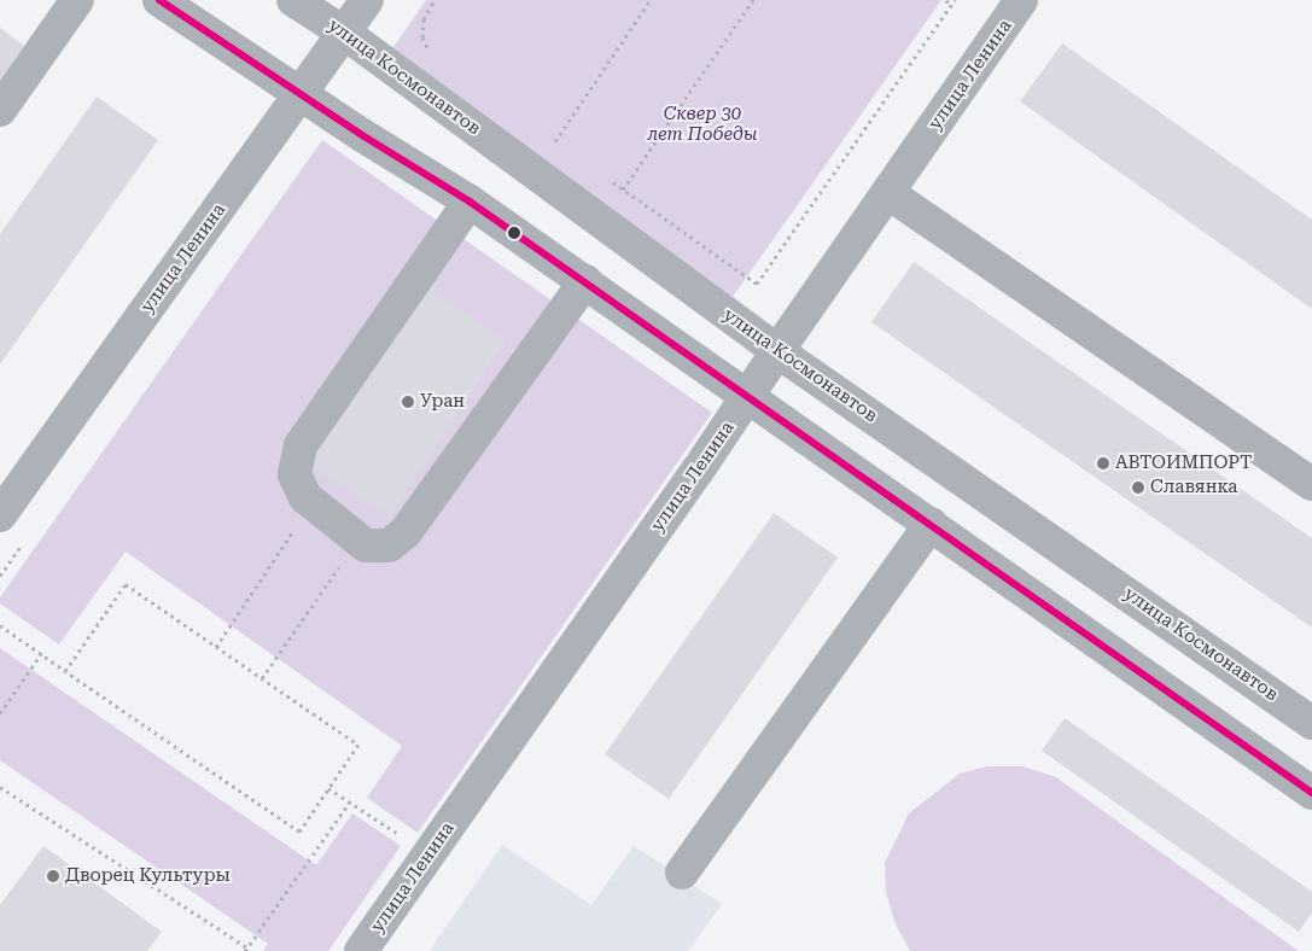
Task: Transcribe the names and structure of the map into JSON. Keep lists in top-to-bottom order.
{
  "streets": {
    "street": ["улица Ленина", "улица Космонавтов"]
  },
  "crossings": [
    ["улица Ленина", "улица Космонавтов"]
  ],
  "parks": ["Сквер 30 лет Победы"],
  "places": [
    "Уран",
    "АВТОИМПОРТ",
    "Славянка",
    "Дворец Культуры"
  ]
}
